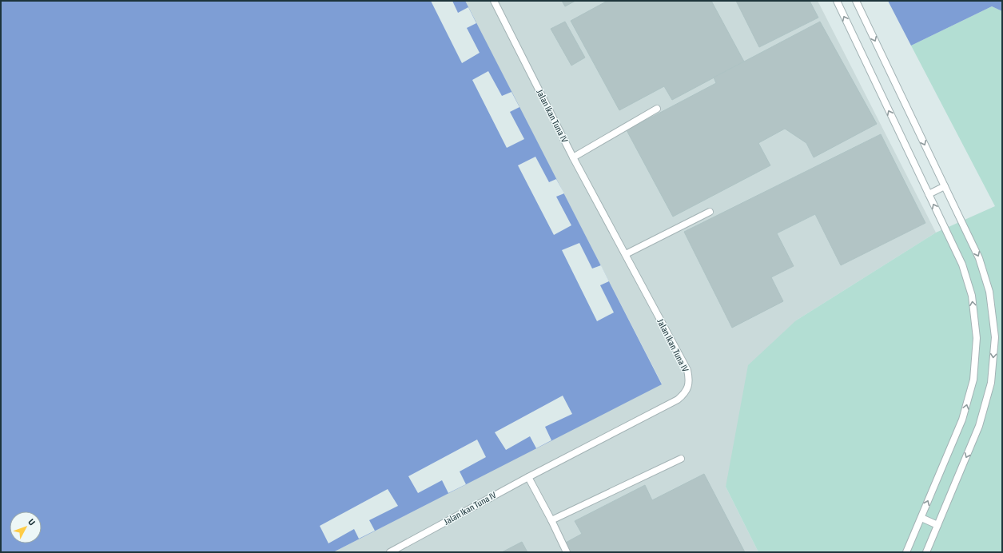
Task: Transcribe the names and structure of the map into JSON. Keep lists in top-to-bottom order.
{
  "streets": {
    "lane": ["Jalan Ikan Tuna IV"]
  },
  "north": "top right"
}
